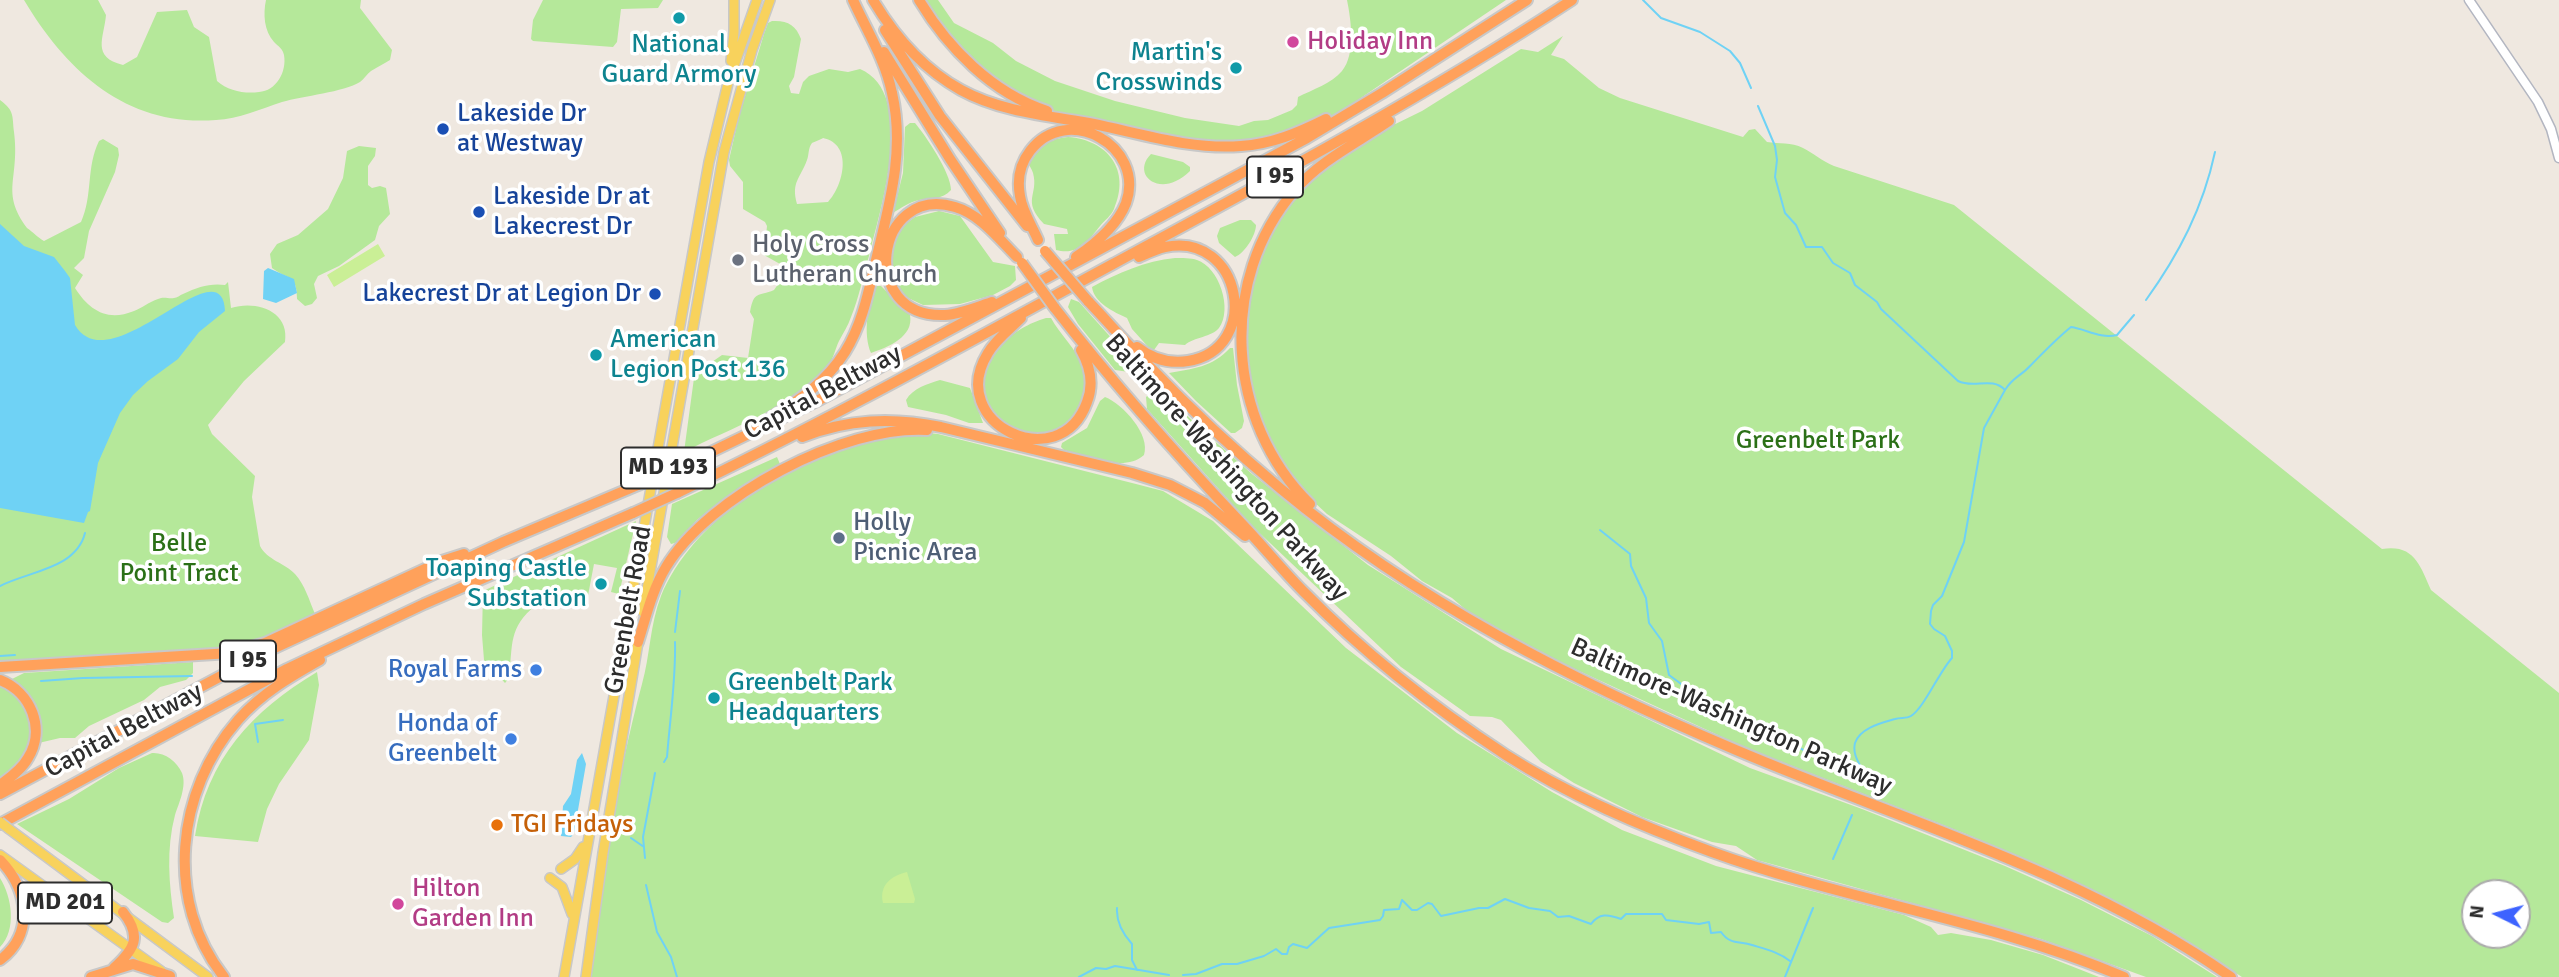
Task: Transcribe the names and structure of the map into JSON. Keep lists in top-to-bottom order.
{
  "streets": {
    "highway": ["I 95", "Capital Beltway", "Baltimore-Washington Parkway"],
    "main road": ["MD 193", "Greenbelt Road", "MD 201"]
  },
  "crossings": [
    ["Capital Beltway", "MD 201"]
  ],
  "parks": ["Greenbelt Park", "Belle Point Tract"],
  "places": [
    "National Guard Armory",
    "Holiday Inn",
    "Martin's Crosswinds",
    "Lakeside Dr at Westway",
    "Lakeside Dr at Lakecrest Dr",
    "Holy Cross Lutheran Church",
    "Lakecrest Dr at Legion Dr",
    "American Legion Post 136",
    "Holly Picnic Area",
    "Toaping Castle Substation",
    "Royal Farms",
    "Greenbelt Park Headquarters",
    "Honda of Greenbelt",
    "TGI Fridays",
    "Hilton Garden Inn"
  ],
  "north": "left"
}
